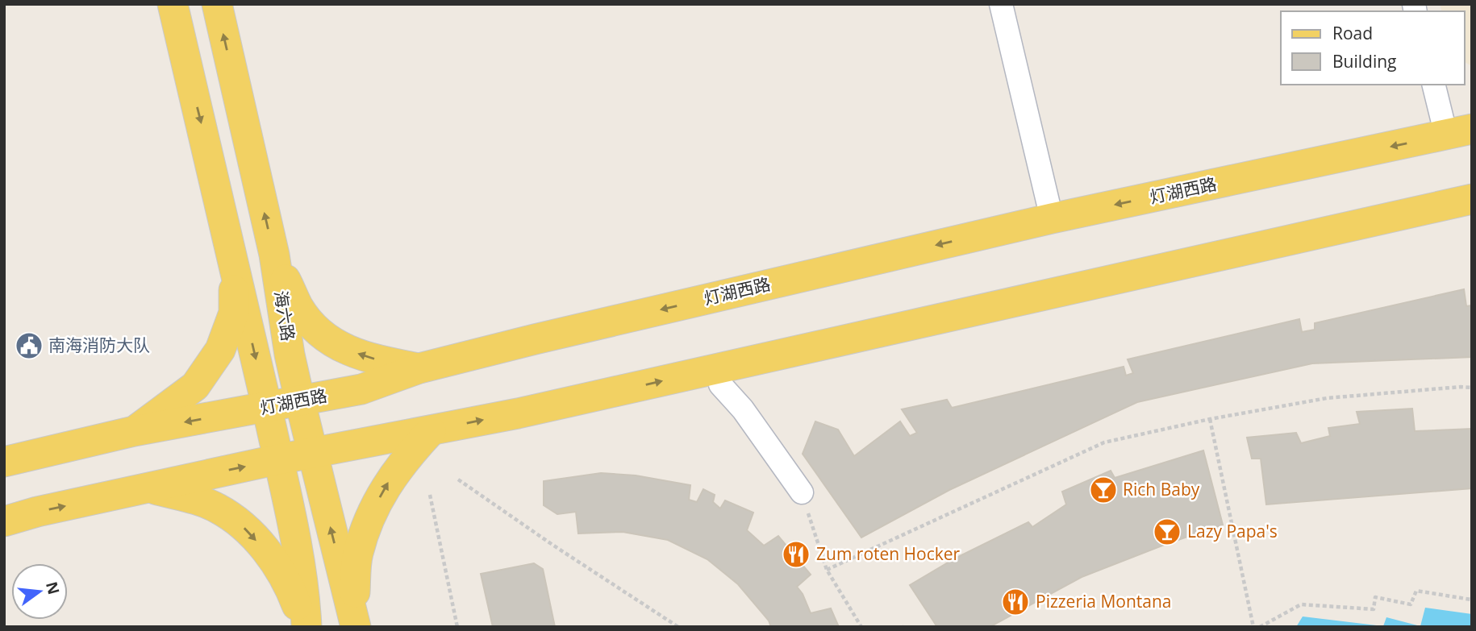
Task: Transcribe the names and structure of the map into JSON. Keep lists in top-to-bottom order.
{
  "streets": {
    "main road": ["灯湖西路", "海六路"]
  },
  "crossings": [
    ["灯湖西路", "海六路"]
  ],
  "places": {
    "public building": ["南海消防大队"],
    "bar": ["Rich Baby", "Lazy Papa's"],
    "restaurant": ["Zum roten Hocker", "Pizzeria Montana"]
  },
  "legend": ["Road", "Building"],
  "north": "right"
}
